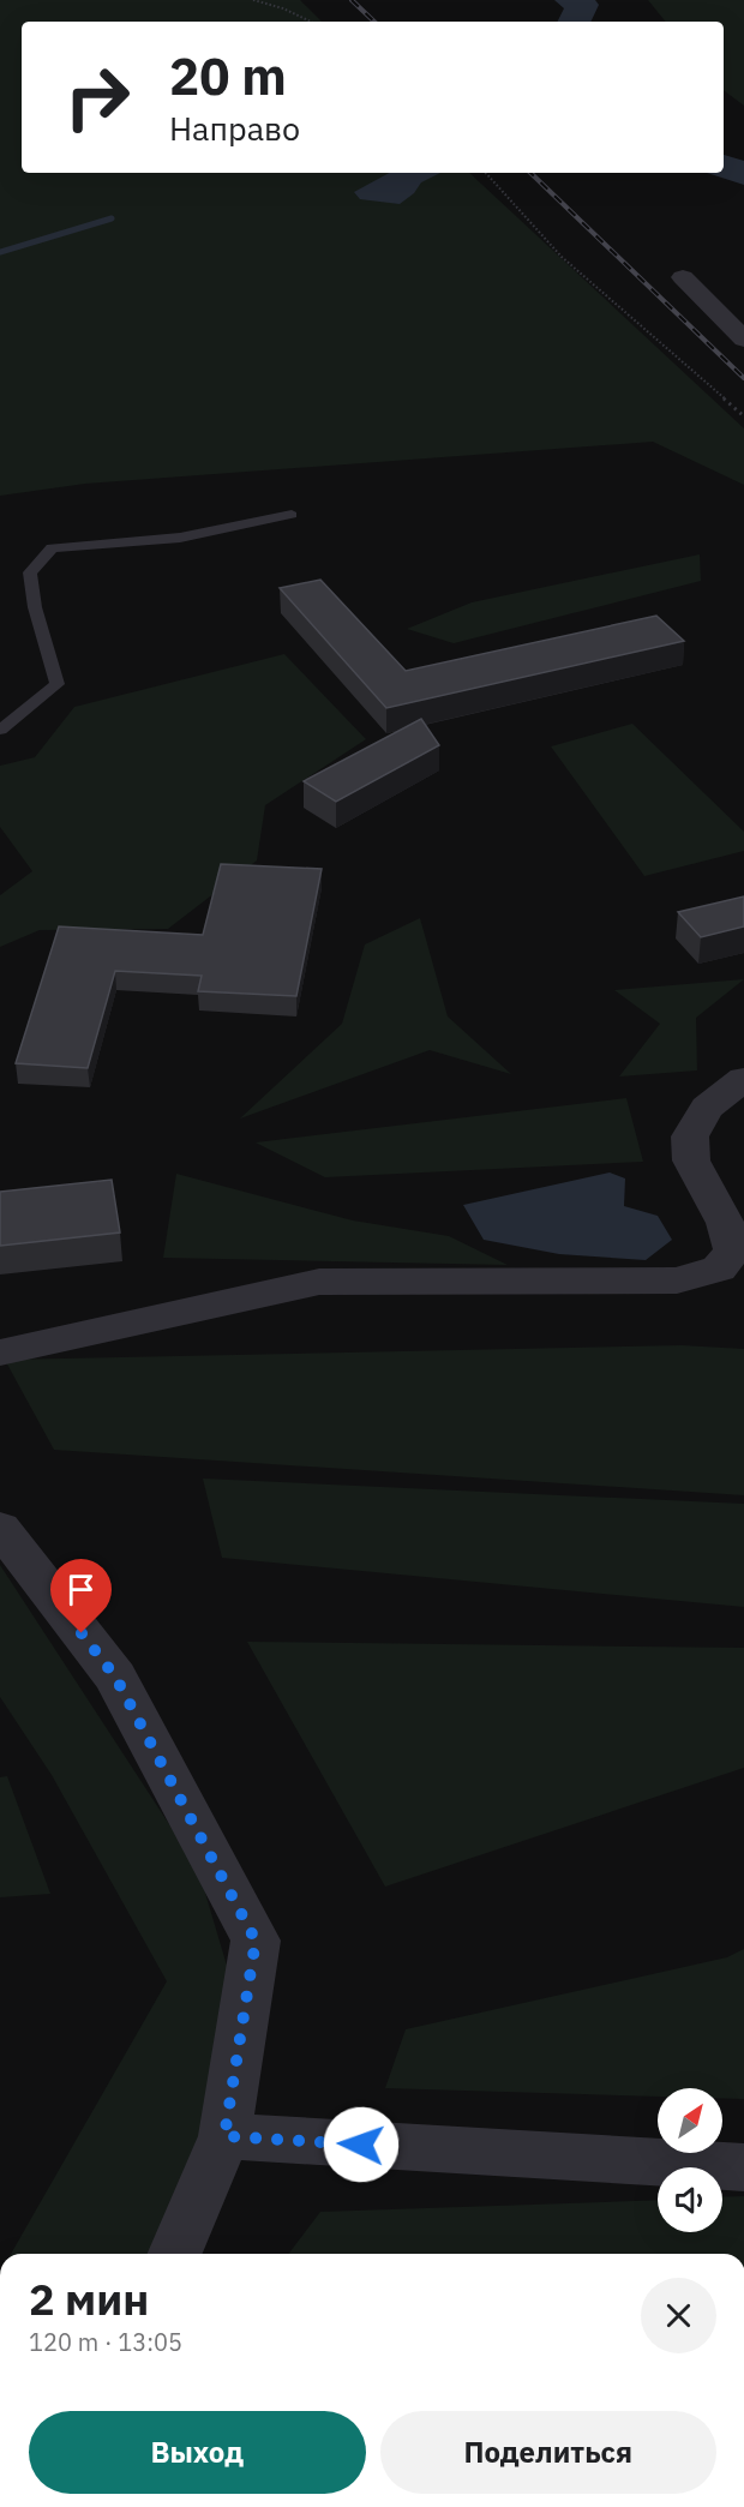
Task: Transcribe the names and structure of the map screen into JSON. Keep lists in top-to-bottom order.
{
  "north": "top right",
  "page": {
    "turn": ["20 m", "Направо"],
    "heading": ["2 мин", "120 m · 13:05"],
    "buttons": ["Выход", "Поделиться"]
  }
}
